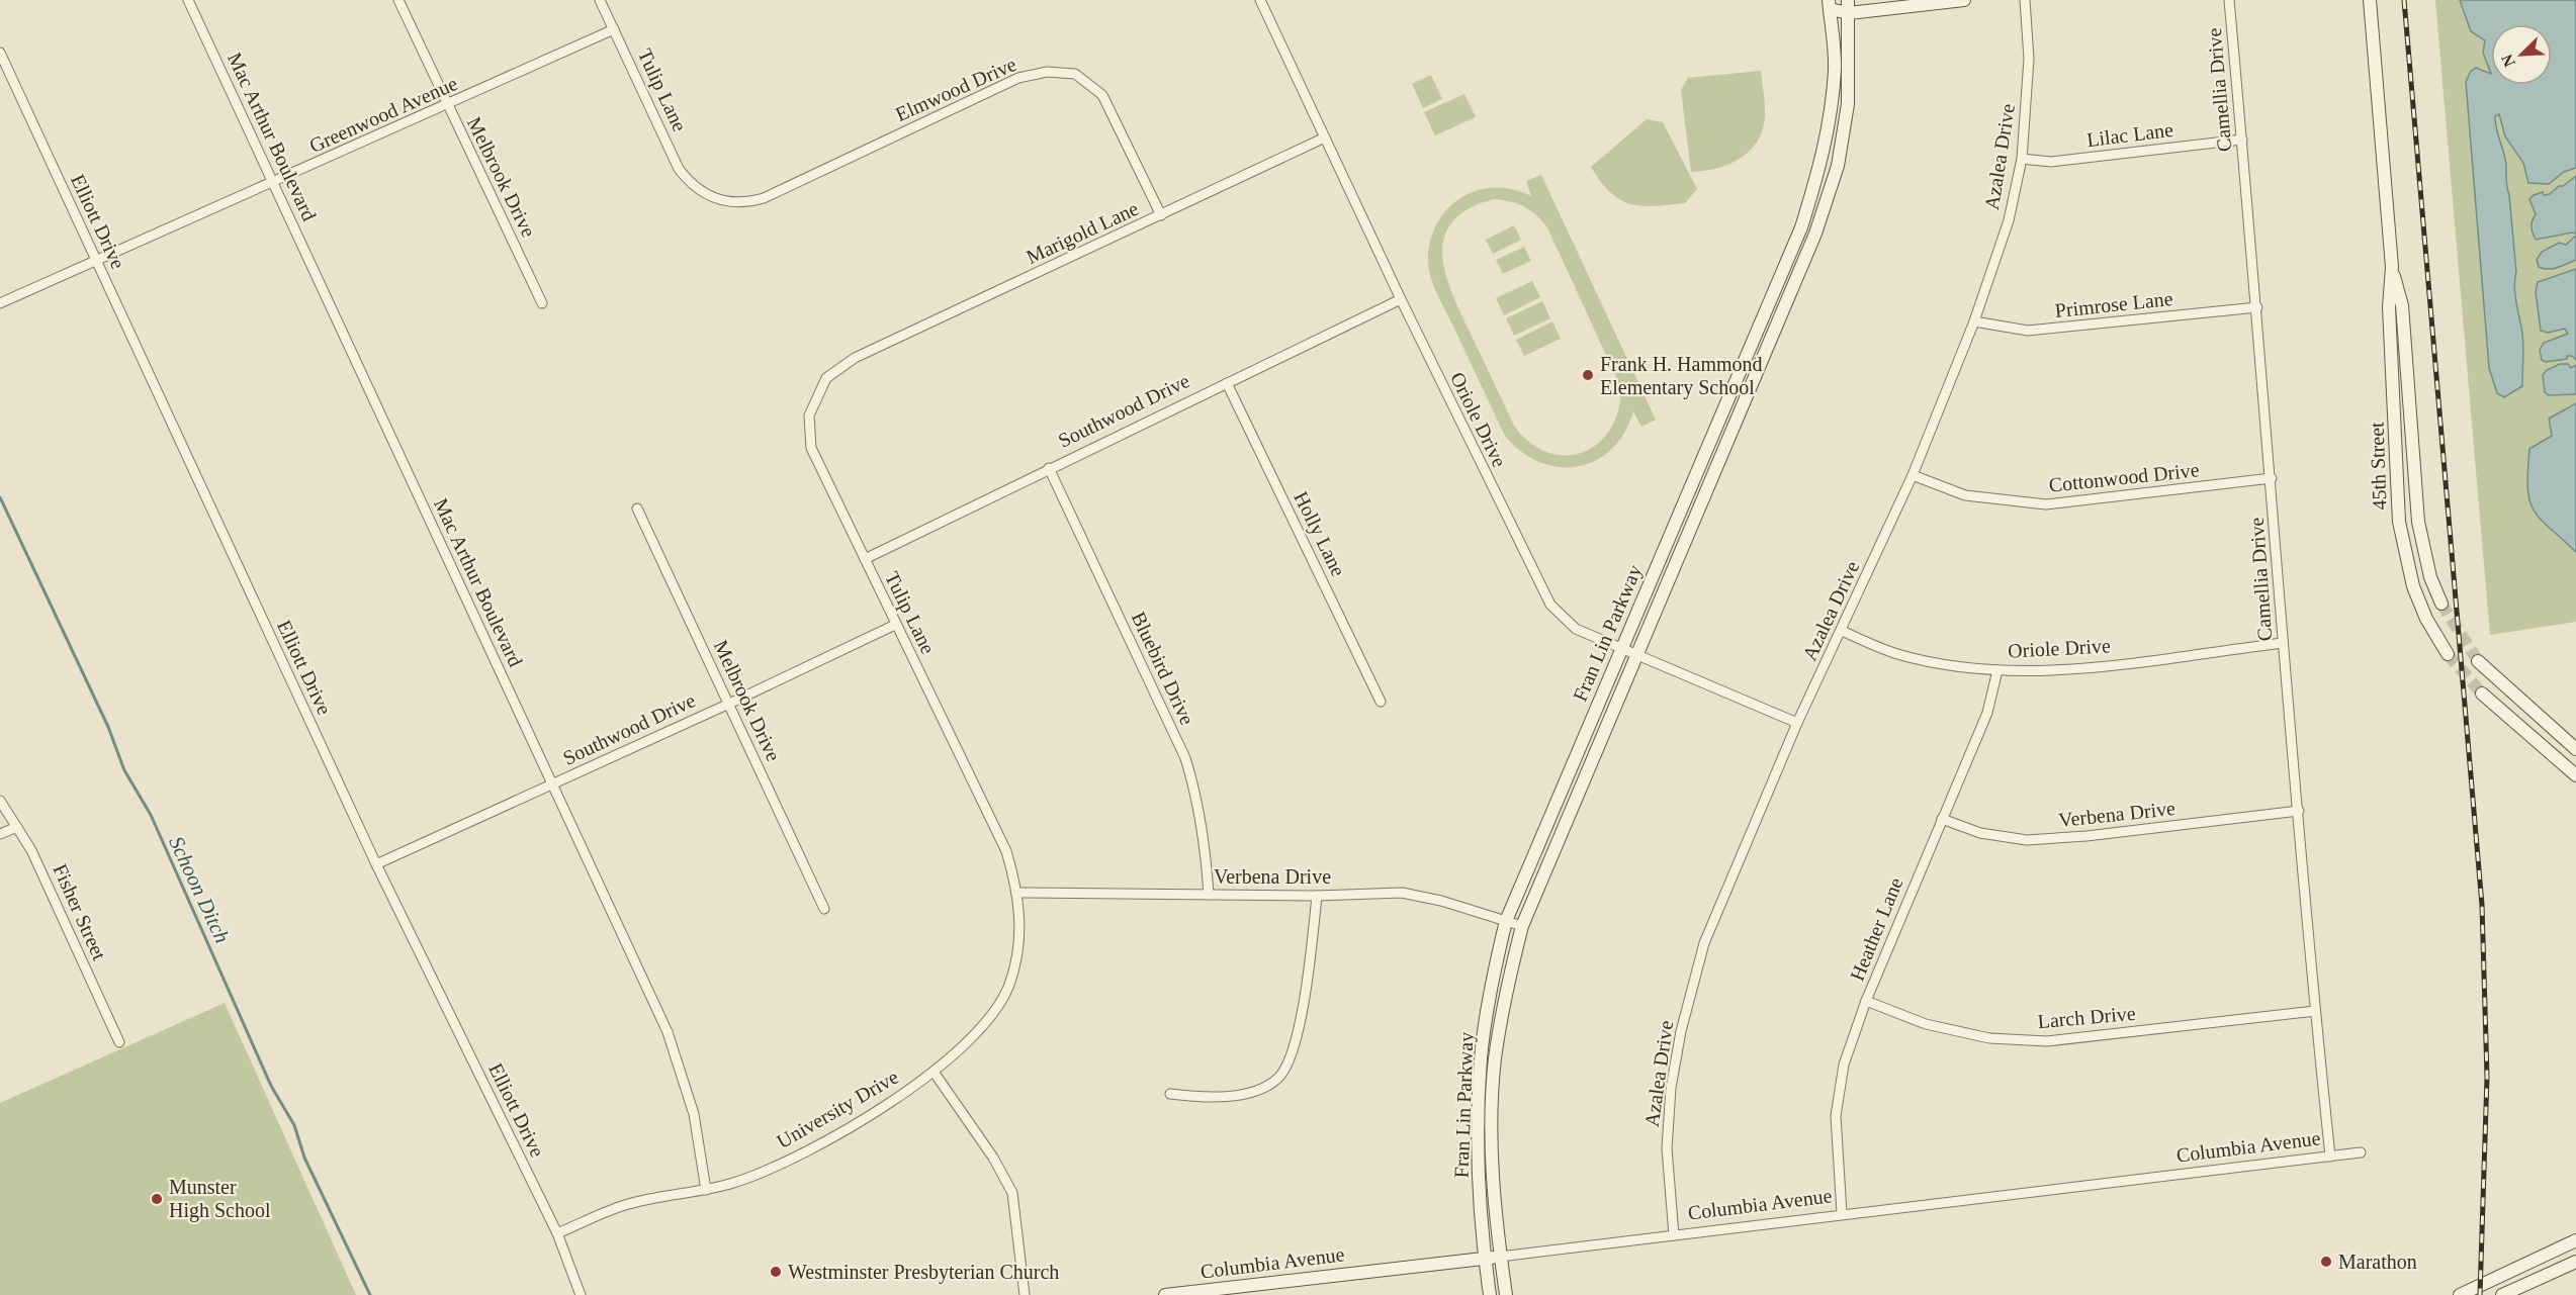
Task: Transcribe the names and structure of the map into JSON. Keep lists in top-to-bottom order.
{
  "streets": {
    "street": [
      "Elmwood Drive",
      "Tulip Lane",
      "Camellia Drive",
      "Greenwood Avenue",
      "Lilac Lane",
      "Mac Arthur Boulevard",
      "Azalea Drive",
      "Melbrook Drive",
      "Elliott Drive",
      "Marigold Lane",
      "Primrose Lane",
      "Southwood Drive",
      "Oriole Drive",
      "45th Street",
      "Cottonwood Drive",
      "Holly Lane",
      "Fran Lin Parkway",
      "Bluebird Drive",
      "Verbena Drive",
      "Fisher Street",
      "Heather Lane",
      "Larch Drive",
      "University Drive",
      "Columbia Avenue"
    ]
  },
  "crossings": [
    ["Elmwood Drive", "Tulip Lane"],
    ["Elmwood Drive", "Marigold Lane"],
    ["Tulip Lane", "Greenwood Avenue"],
    ["Tulip Lane", "Marigold Lane"],
    ["Tulip Lane", "Southwood Drive"],
    ["Tulip Lane", "Verbena Drive"],
    ["Tulip Lane", "University Drive"],
    ["Camellia Drive", "Lilac Lane"],
    ["Camellia Drive", "Primrose Lane"],
    ["Camellia Drive", "Oriole Drive"],
    ["Camellia Drive", "Cottonwood Drive"],
    ["Camellia Drive", "Verbena Drive"],
    ["Camellia Drive", "Larch Drive"],
    ["Camellia Drive", "Columbia Avenue"],
    ["Greenwood Avenue", "Mac Arthur Boulevard"],
    ["Greenwood Avenue", "Melbrook Drive"],
    ["Greenwood Avenue", "Elliott Drive"],
    ["Lilac Lane", "Azalea Drive"],
    ["Mac Arthur Boulevard", "Southwood Drive"],
    ["Mac Arthur Boulevard", "University Drive"],
    ["Azalea Drive", "Primrose Lane"],
    ["Azalea Drive", "Oriole Drive"],
    ["Azalea Drive", "Cottonwood Drive"],
    ["Azalea Drive", "Columbia Avenue"],
    ["Melbrook Drive", "Southwood Drive"],
    ["Elliott Drive", "Southwood Drive"],
    ["Elliott Drive", "University Drive"],
    ["Marigold Lane", "Oriole Drive"],
    ["Southwood Drive", "Oriole Drive"],
    ["Southwood Drive", "Holly Lane"],
    ["Southwood Drive", "Bluebird Drive"],
    ["Oriole Drive", "Fran Lin Parkway"],
    ["Oriole Drive", "Heather Lane"],
    ["Fran Lin Parkway", "Verbena Drive"],
    ["Fran Lin Parkway", "Columbia Avenue"],
    ["Bluebird Drive", "Verbena Drive"],
    ["Verbena Drive", "Heather Lane"],
    ["Verbena Drive", "University Drive"],
    ["Heather Lane", "Larch Drive"],
    ["Heather Lane", "Columbia Avenue"]
  ],
  "water": ["Schoon Ditch"],
  "places": [
    "Frank H. Hammond Elementary School",
    "Munster High School",
    "Marathon",
    "Westminster Presbyterian Church"
  ],
  "north": "bottom left"
}
